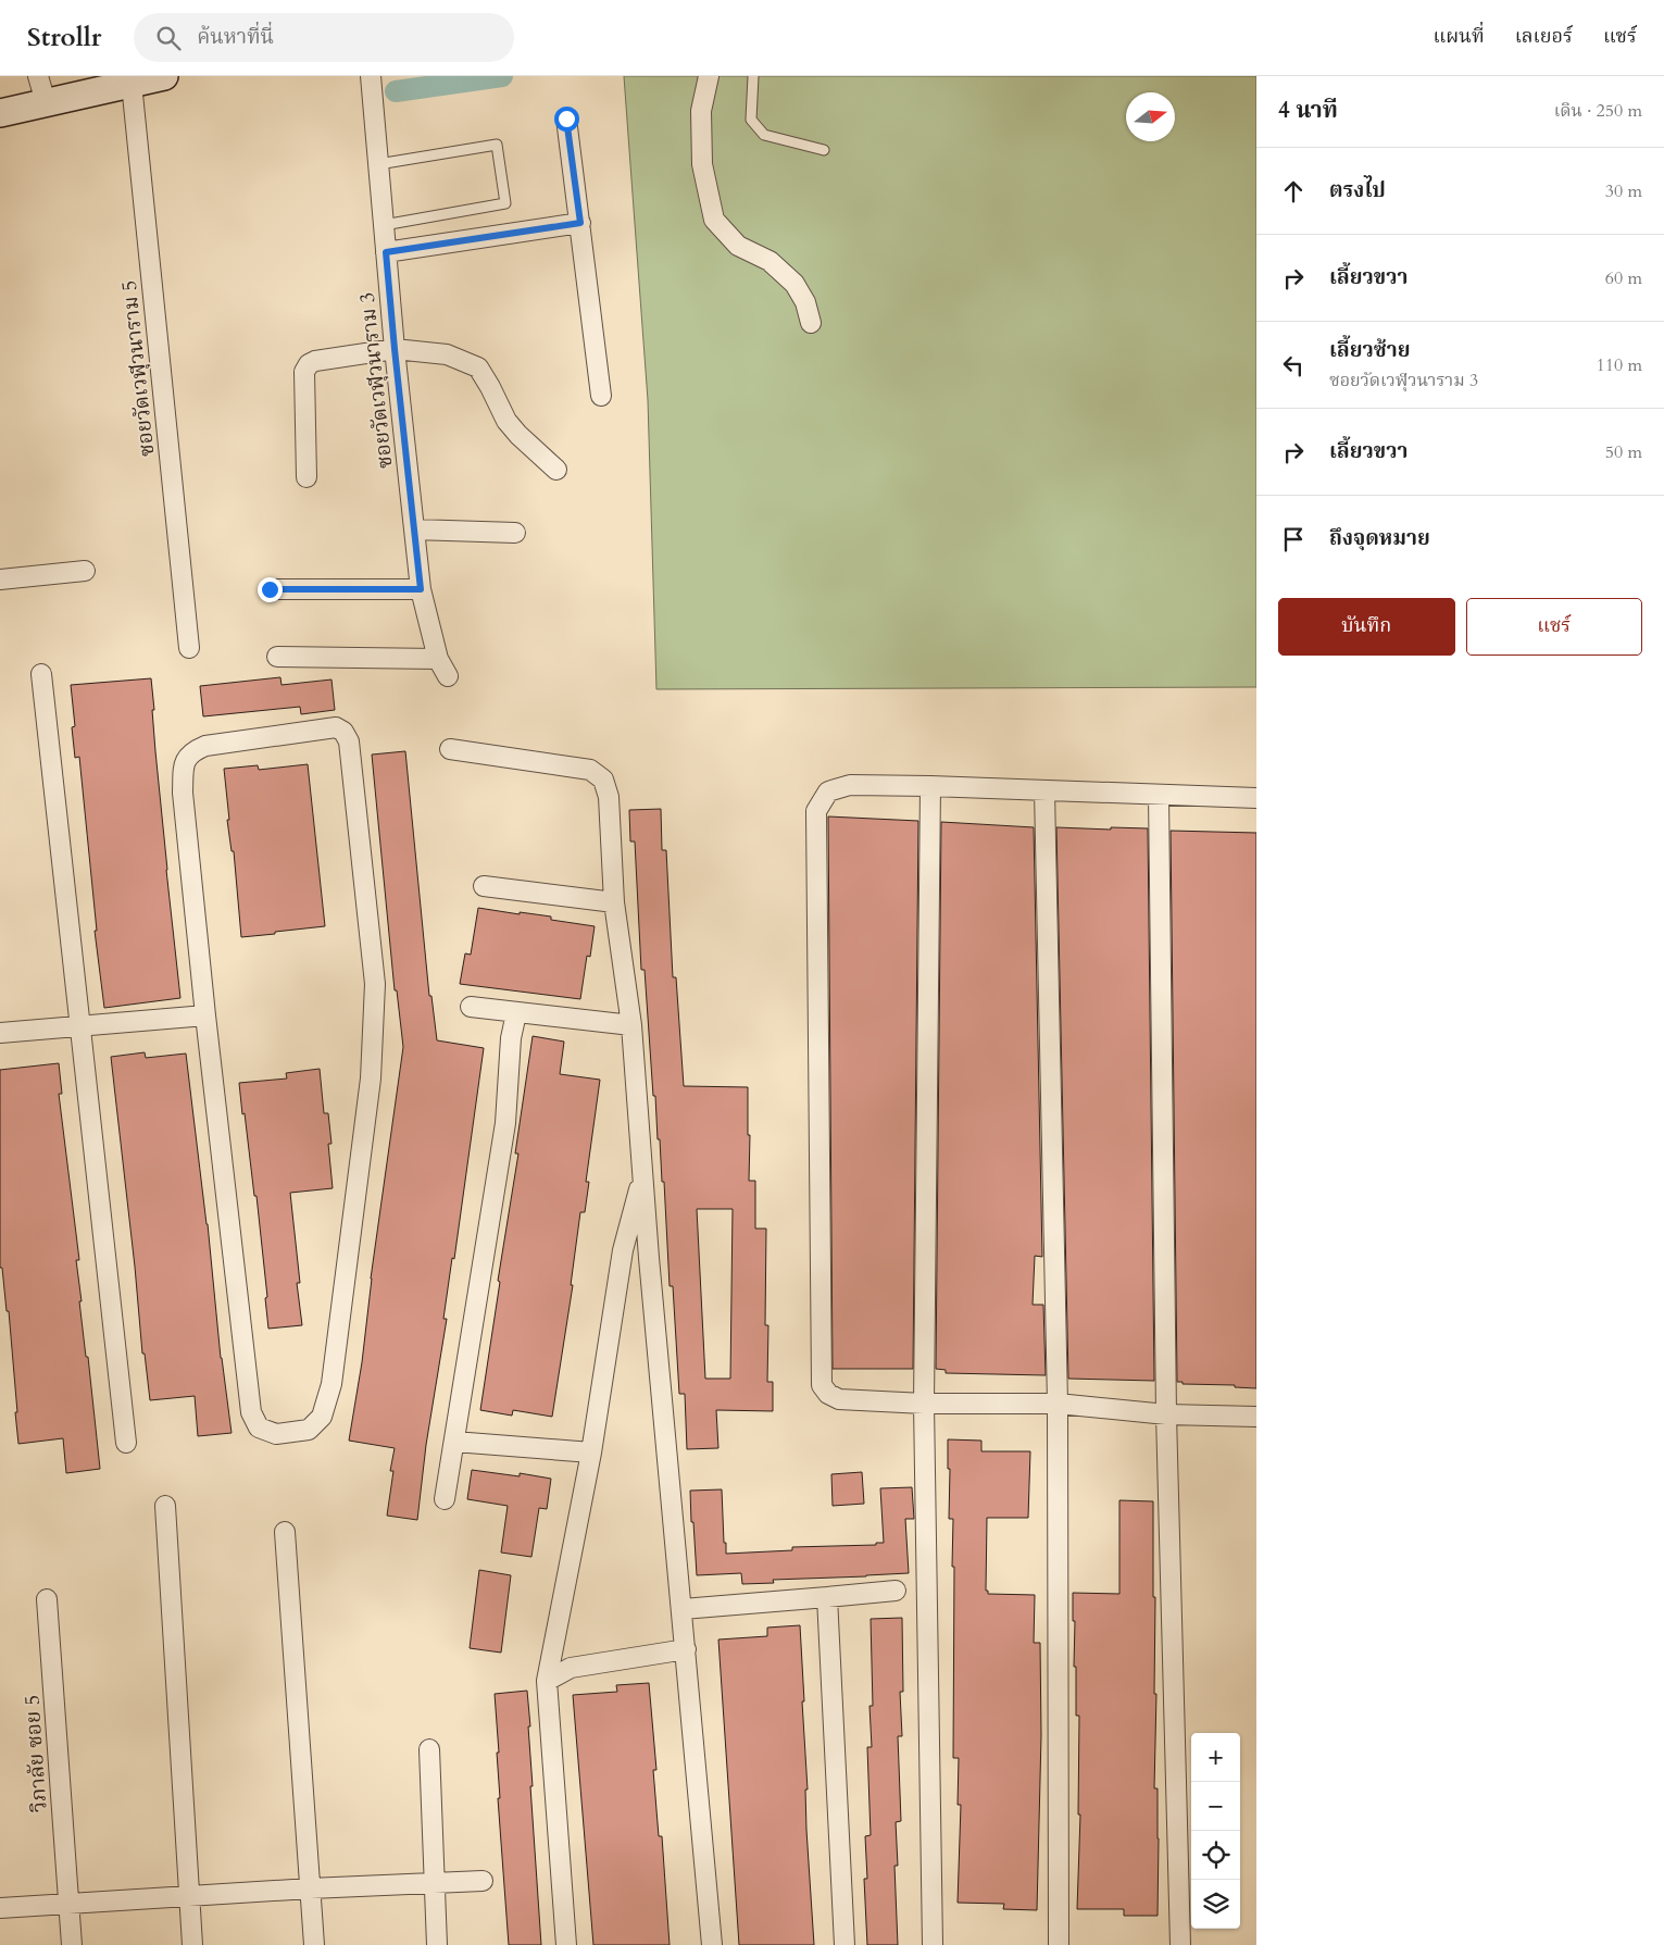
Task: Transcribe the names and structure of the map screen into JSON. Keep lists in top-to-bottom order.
{
  "streets": {
    "street": ["ซอยวัดเวฬุวนาราม 5", "ซอยวัดเวฬุวนาราม 3", "วิภาลัย ซอย 5"]
  },
  "north": "right",
  "page": {
    "header": "Strollr",
    "search": "ค้นหาที่นี่",
    "nav": ["แผนที่", "เลเยอร์", "แชร์"],
    "heading": ["4 นาที", "เดิน · 250 m"],
    "list": [
      ["ตรงไป", "30 m"],
      ["เลี้ยวขวา", "60 m"],
      ["เลี้ยวซ้าย", "ซอยวัดเวฬุวนาราม 3", "110 m"],
      ["เลี้ยวขวา", "50 m"],
      "ถึงจุดหมาย"
    ],
    "buttons": ["บันทึก", "แชร์"],
    "map_buttons": ["+", "−"]
  }
}
